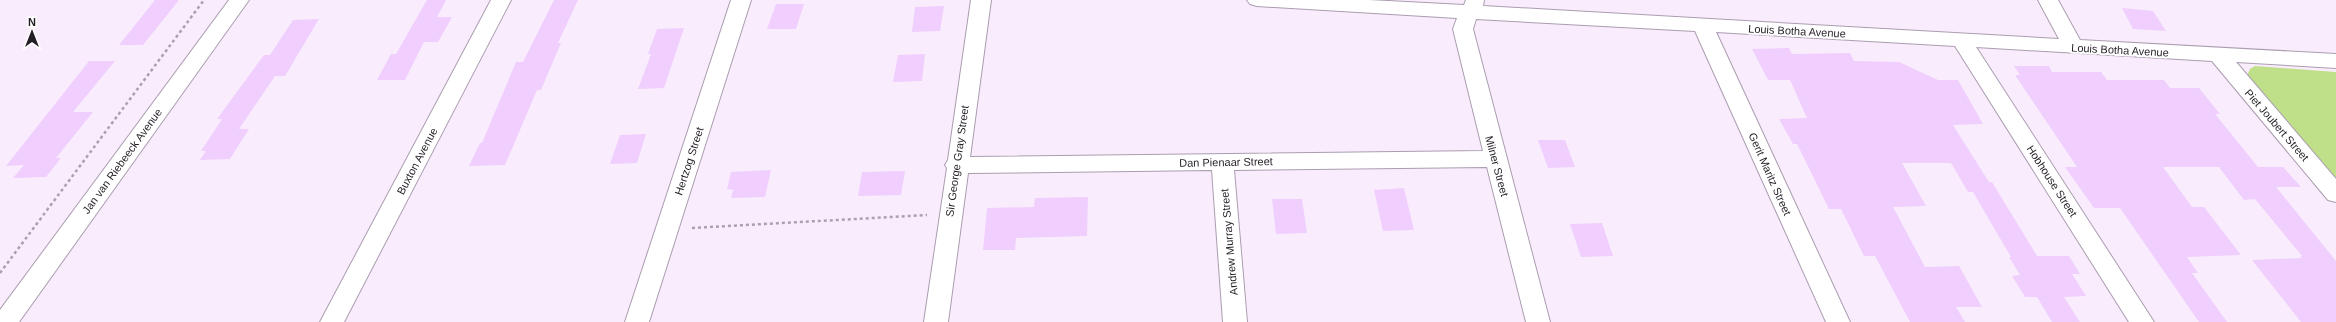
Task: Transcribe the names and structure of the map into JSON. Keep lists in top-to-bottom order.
{
  "streets": {
    "street": [
      "Louis Botha Avenue",
      "Piet Joubert Street",
      "Jan van Riebeeck Avenue",
      "Buxton Avenue",
      "Hertzog Street",
      "Sir George Gray Street",
      "Dan Pienaar Street",
      "Milner Street",
      "Gerit Maritz Street",
      "Hobhouse Street",
      "Andrew Murray Street"
    ]
  },
  "crossings": [
    ["Louis Botha Avenue", "Piet Joubert Street"],
    ["Louis Botha Avenue", "Milner Street"],
    ["Louis Botha Avenue", "Gerit Maritz Street"],
    ["Louis Botha Avenue", "Hobhouse Street"],
    ["Sir George Gray Street", "Dan Pienaar Street"],
    ["Dan Pienaar Street", "Milner Street"],
    ["Dan Pienaar Street", "Andrew Murray Street"]
  ],
  "north": "top"
}
